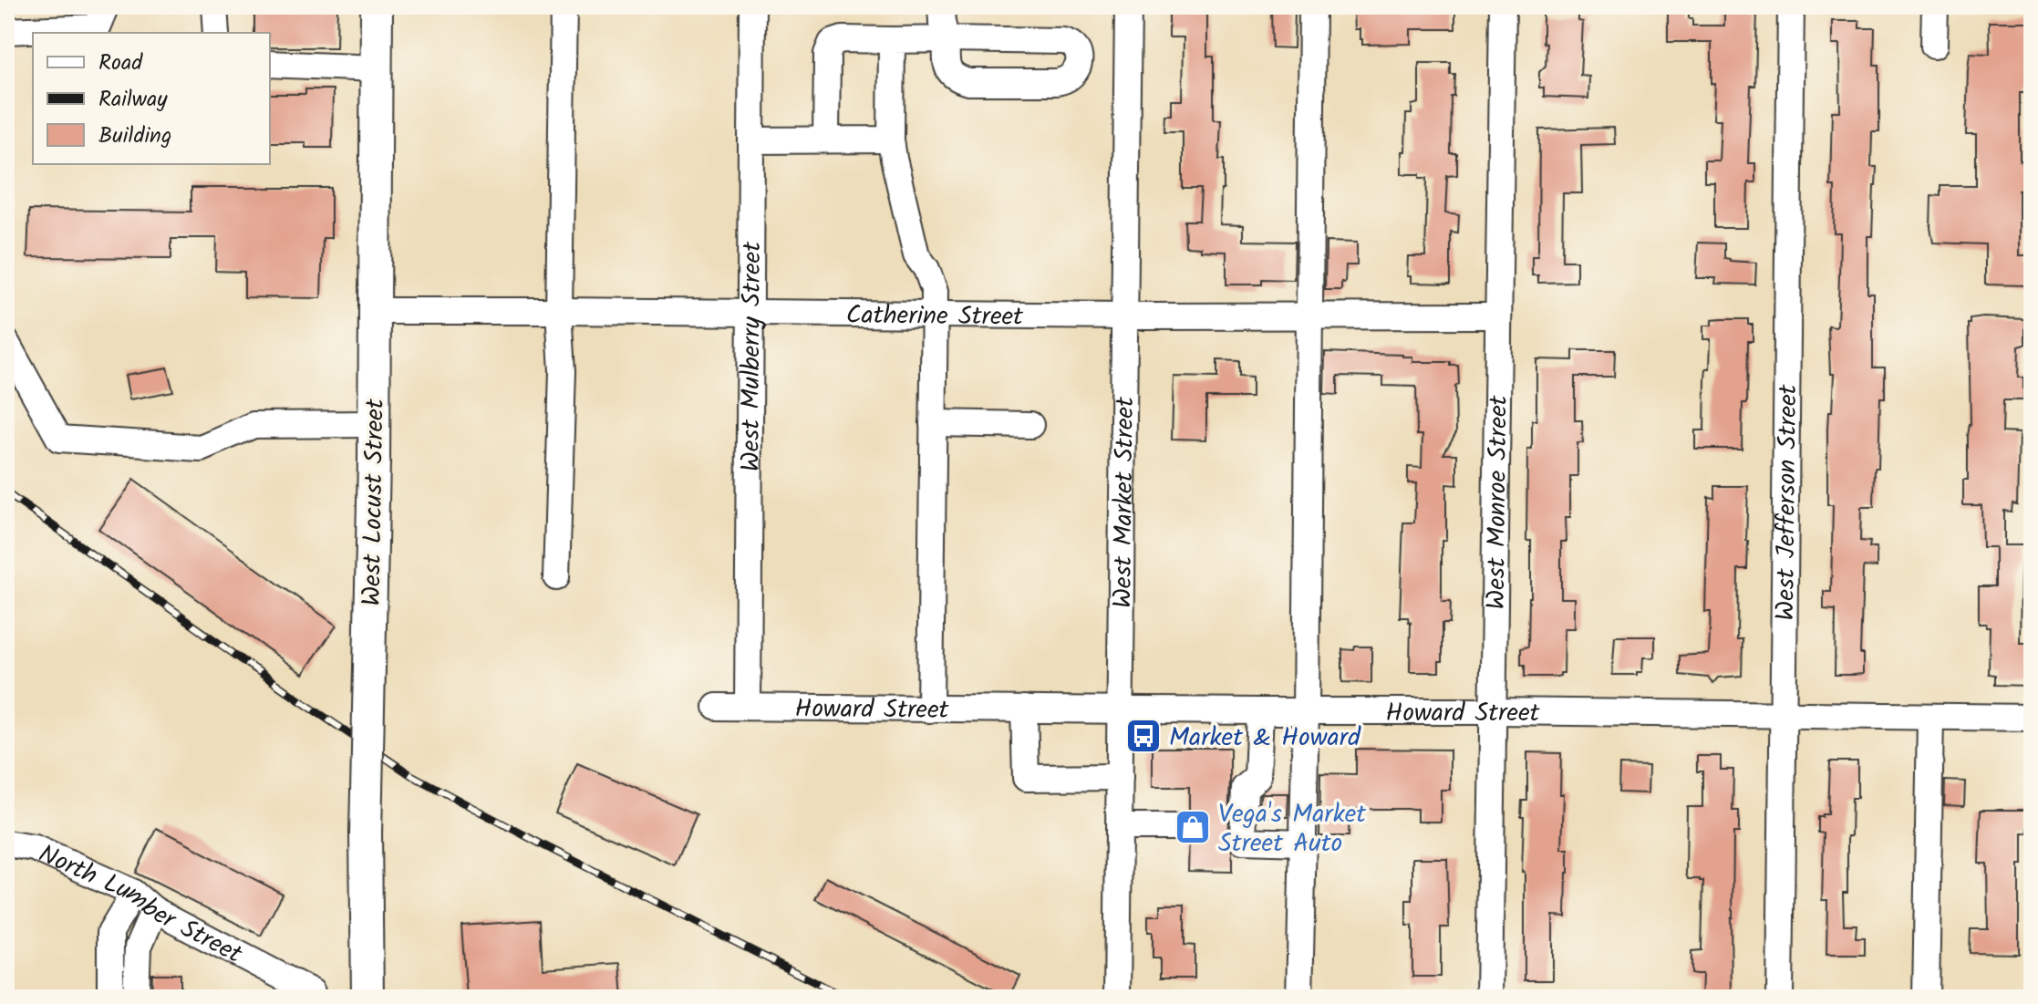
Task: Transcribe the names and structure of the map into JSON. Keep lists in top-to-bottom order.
{
  "streets": {
    "main road": ["West Locust Street"],
    "street": [
      "Catherine Street",
      "West Mulberry Street",
      "West Monroe Street",
      "West Market Street",
      "West Jefferson Street",
      "Howard Street",
      "North Lumber Street"
    ]
  },
  "crossings": [
    ["Catherine Street", "West Mulberry Street"],
    ["Catherine Street", "West Monroe Street"],
    ["Catherine Street", "West Locust Street"],
    ["Catherine Street", "West Market Street"],
    ["West Mulberry Street", "Howard Street"],
    ["West Monroe Street", "Howard Street"],
    ["West Market Street", "Howard Street"],
    ["West Jefferson Street", "Howard Street"]
  ],
  "places": {
    "bus stop": ["Market & Howard"],
    "shop": ["Vega's Market Street Auto"]
  },
  "legend": ["Road", "Railway", "Building"]
}
